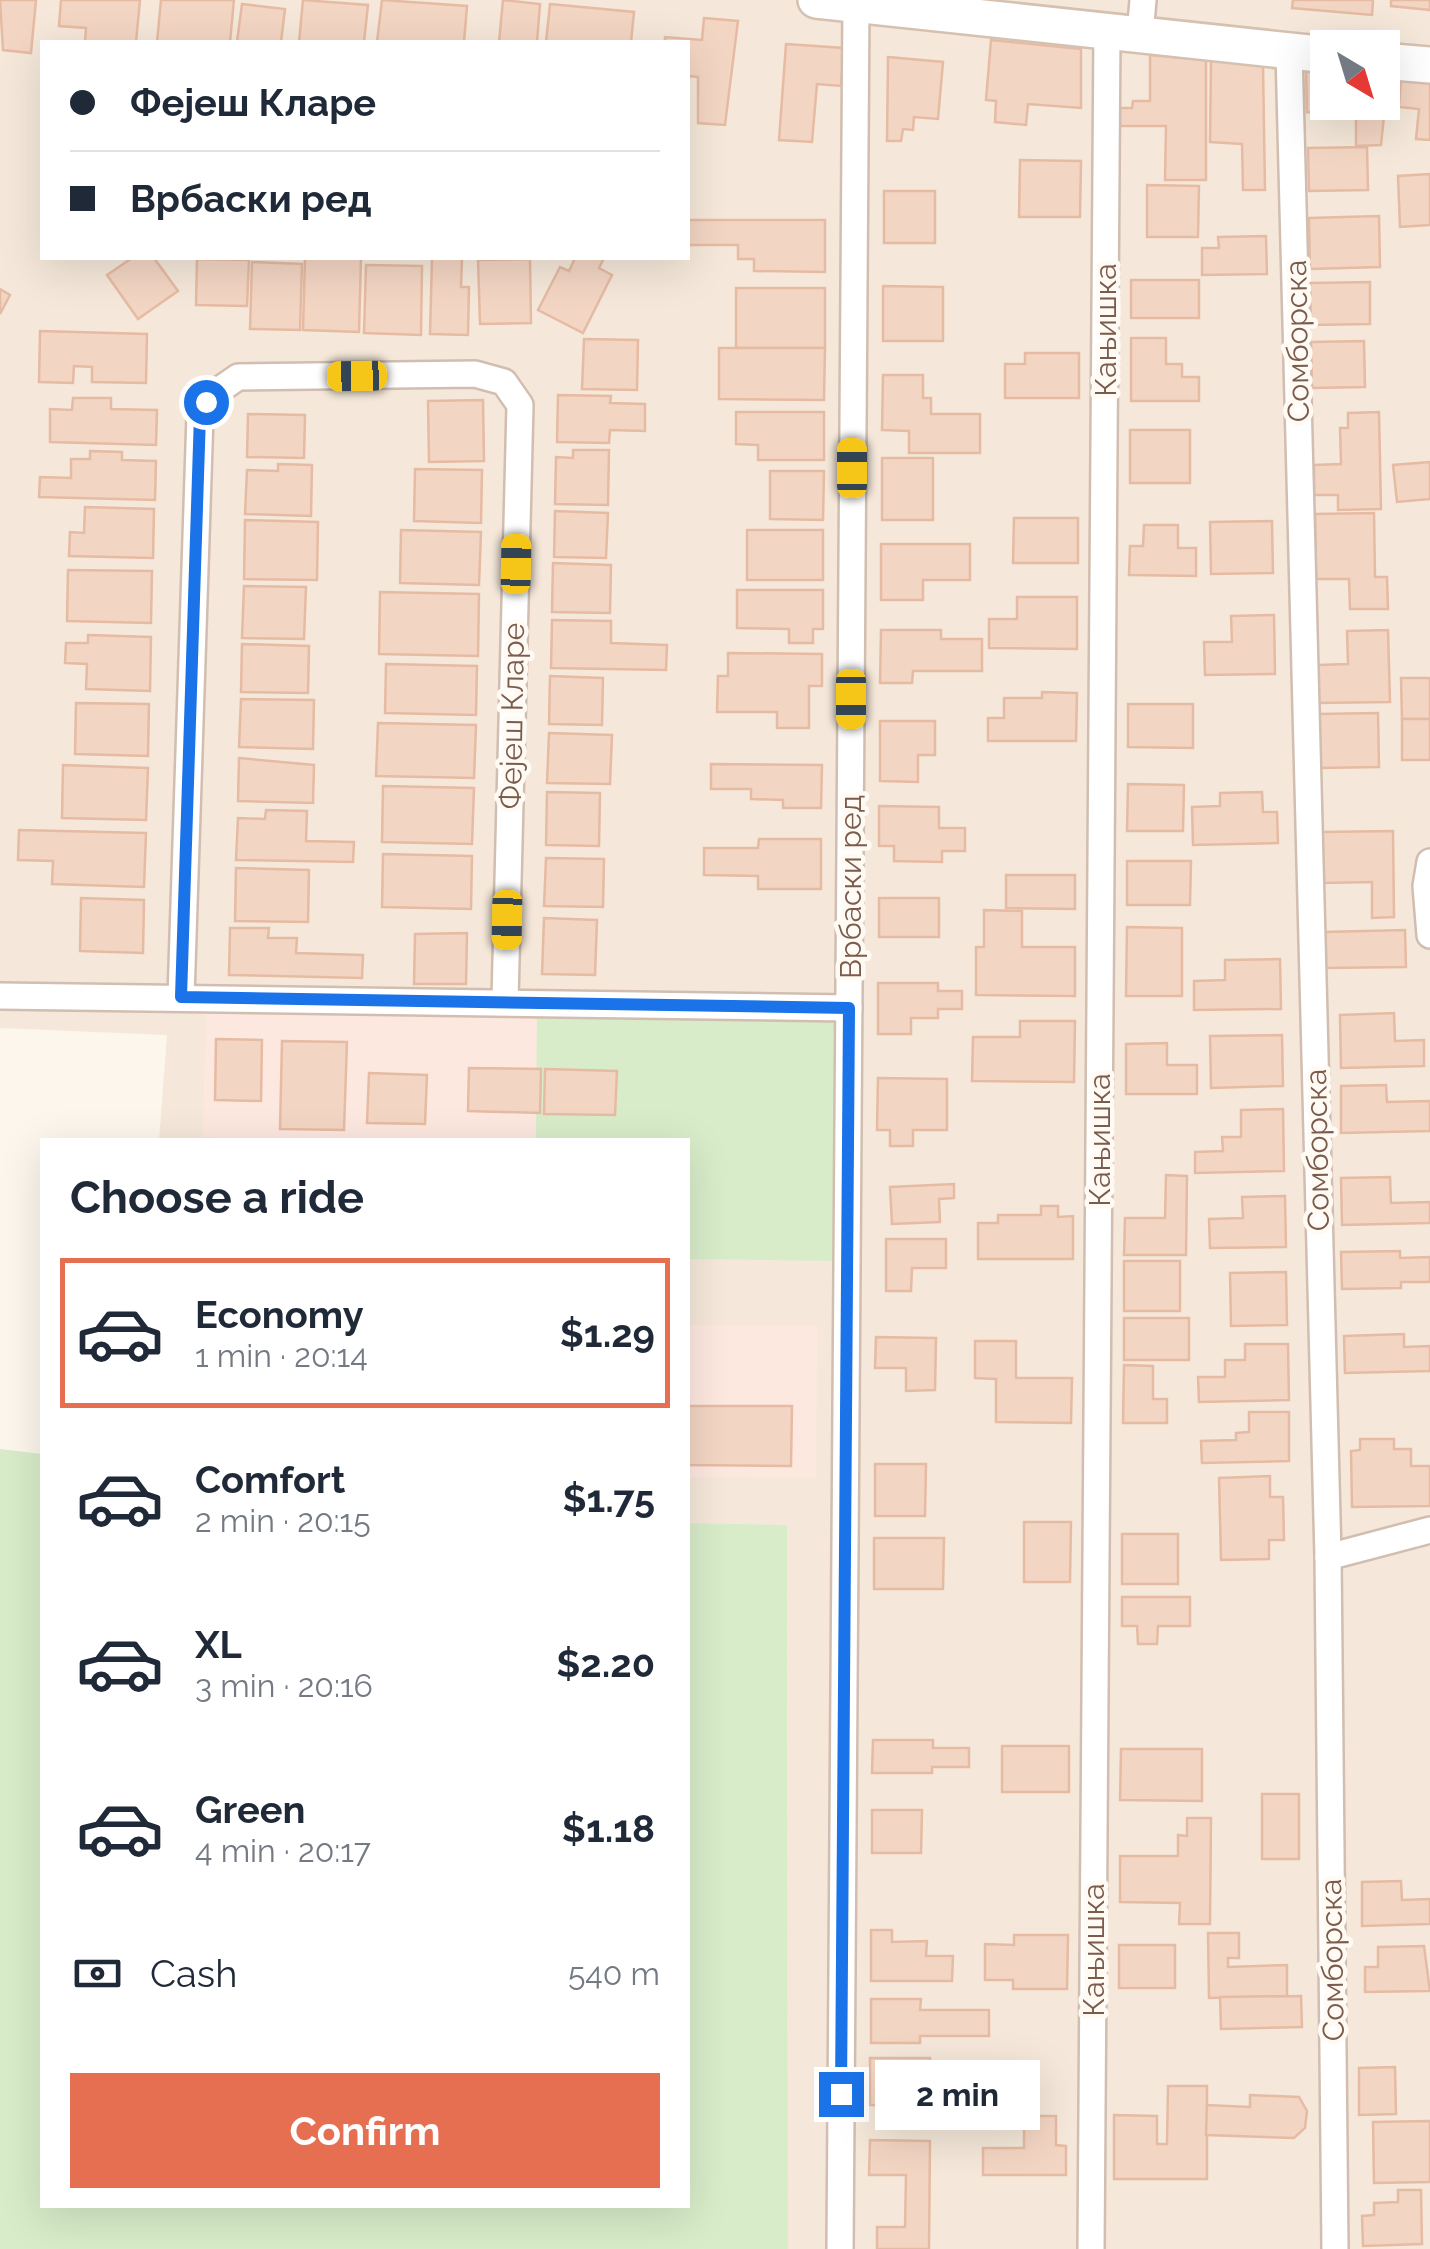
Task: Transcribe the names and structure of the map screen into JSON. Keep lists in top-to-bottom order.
{
  "streets": {
    "street": [
      "Кањишка",
      "Сомборска",
      "Фејеш Кларе",
      "Врбаски ред"
    ]
  },
  "north": "bottom right",
  "page": {
    "banner": ["Фејеш Кларе", "Врбаски ред"],
    "heading": "Choose a ride",
    "list": [
      {
        "name": "Economy",
        "note": "1 min · 20:14",
        "value": "$1.29"
      },
      {
        "name": "Comfort",
        "note": "2 min · 20:15",
        "value": "$1.75"
      },
      {
        "name": "XL",
        "note": "3 min · 20:16",
        "value": "$2.20"
      },
      {
        "name": "Green",
        "note": "4 min · 20:17",
        "value": "$1.18"
      }
    ],
    "pay": ["Cash", "540 m"],
    "buttons": "Confirm",
    "bubble": "2 min"
  }
}
